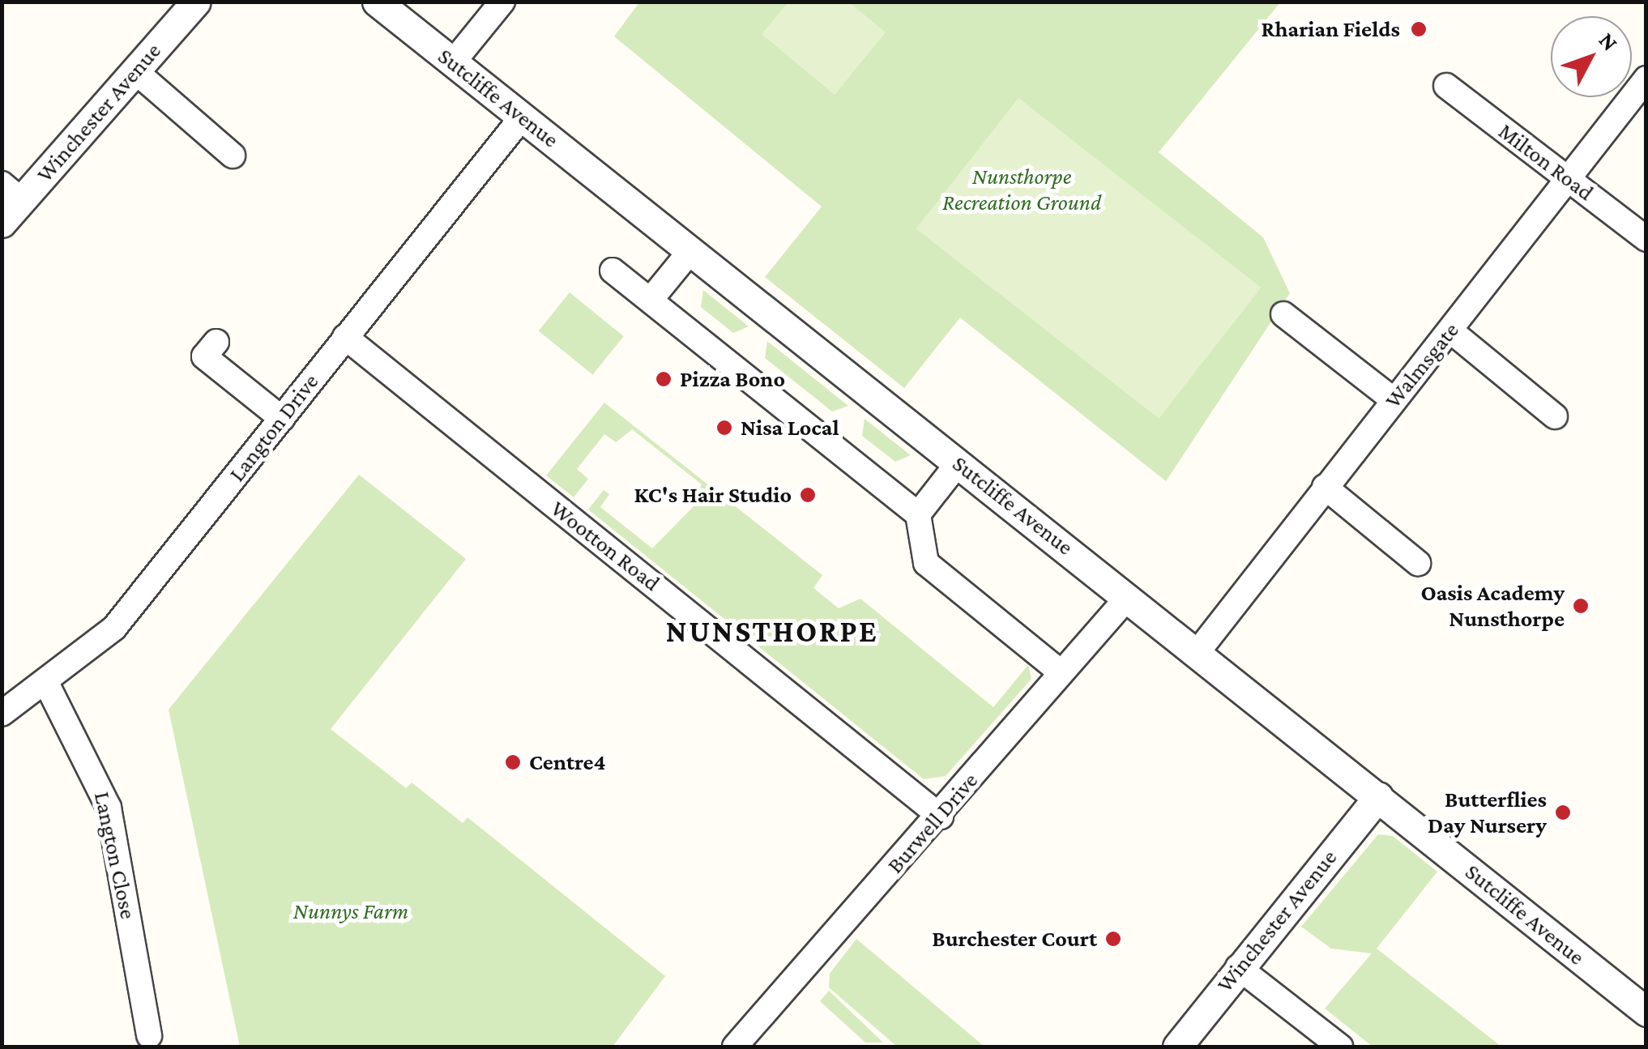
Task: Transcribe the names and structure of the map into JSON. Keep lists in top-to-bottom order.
{
  "streets": {
    "street": [
      "Sutcliffe Avenue",
      "Winchester Avenue",
      "Milton Road",
      "Walmsgate",
      "Langton Drive",
      "Wootton Road",
      "Burwell Drive",
      "Langton Close"
    ]
  },
  "crossings": [
    ["Sutcliffe Avenue", "Winchester Avenue"],
    ["Sutcliffe Avenue", "Walmsgate"],
    ["Sutcliffe Avenue", "Langton Drive"],
    ["Sutcliffe Avenue", "Burwell Drive"],
    ["Milton Road", "Walmsgate"],
    ["Langton Drive", "Wootton Road"],
    ["Langton Drive", "Langton Close"],
    ["Wootton Road", "Burwell Drive"]
  ],
  "districts": ["NUNSTHORPE"],
  "parks": ["Nunsthorpe Recreation Ground", "Nunnys Farm"],
  "places": [
    "Rharian Fields",
    "Pizza Bono",
    "Nisa Local",
    "KC's Hair Studio",
    "Oasis Academy Nunsthorpe",
    "Centre4",
    "Butterflies Day Nursery",
    "Burchester Court"
  ],
  "north": "top right"
}
